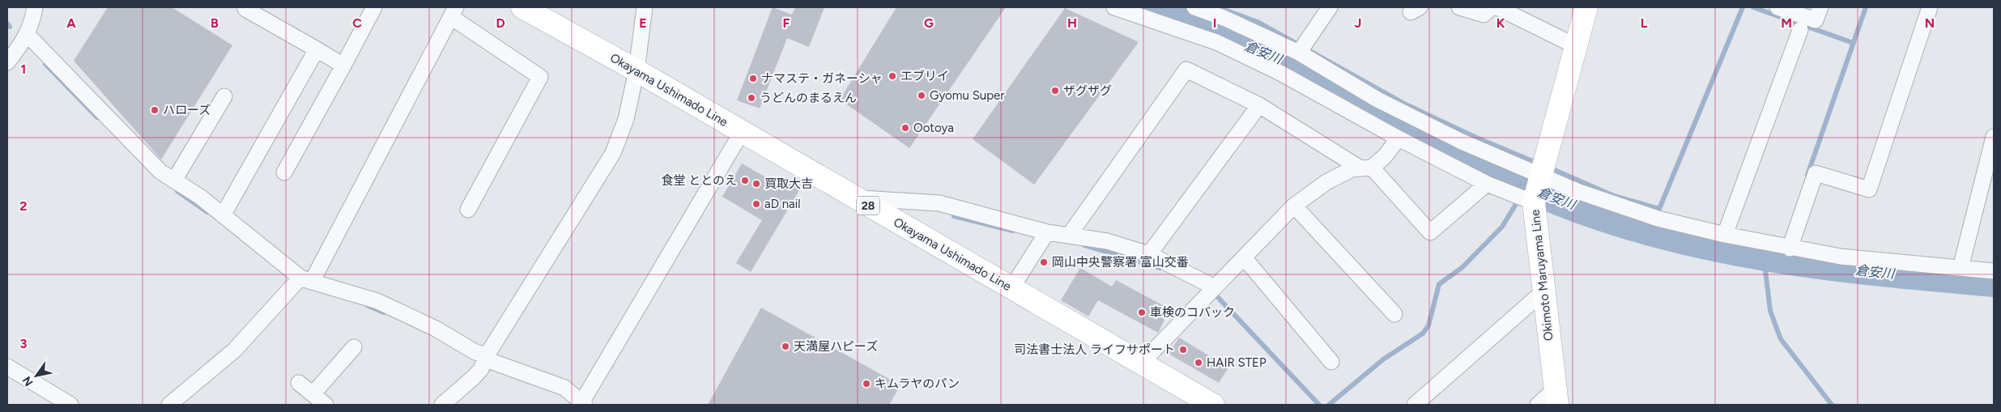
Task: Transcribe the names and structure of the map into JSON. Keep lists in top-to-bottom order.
{
  "streets": {
    "main road": ["Okayama Ushimado Line", "28", "Okimoto Maruyama Line"]
  },
  "water": ["倉安川"],
  "places": [
    "エブリイ",
    "ナマステ・ガネーシャ",
    "ザグザグ",
    "Gyomu Super",
    "うどんのまるえん",
    "ハローズ",
    "Ootoya",
    "食堂 ととのえ",
    "買取大吉",
    "aD nail",
    "岡山中央警察署 富山交番",
    "車検のコバック",
    "天満屋ハピーズ",
    "司法書士法人 ライフサポート",
    "HAIR STEP",
    "キムラヤのパン"
  ],
  "north": "bottom left",
  "grid": {
    "columns": [
      "A",
      "B",
      "C",
      "D",
      "E",
      "F",
      "G",
      "H",
      "I",
      "J",
      "K",
      "L",
      "M",
      "N"
    ],
    "rows": ["1", "2", "3"]
  }
}
